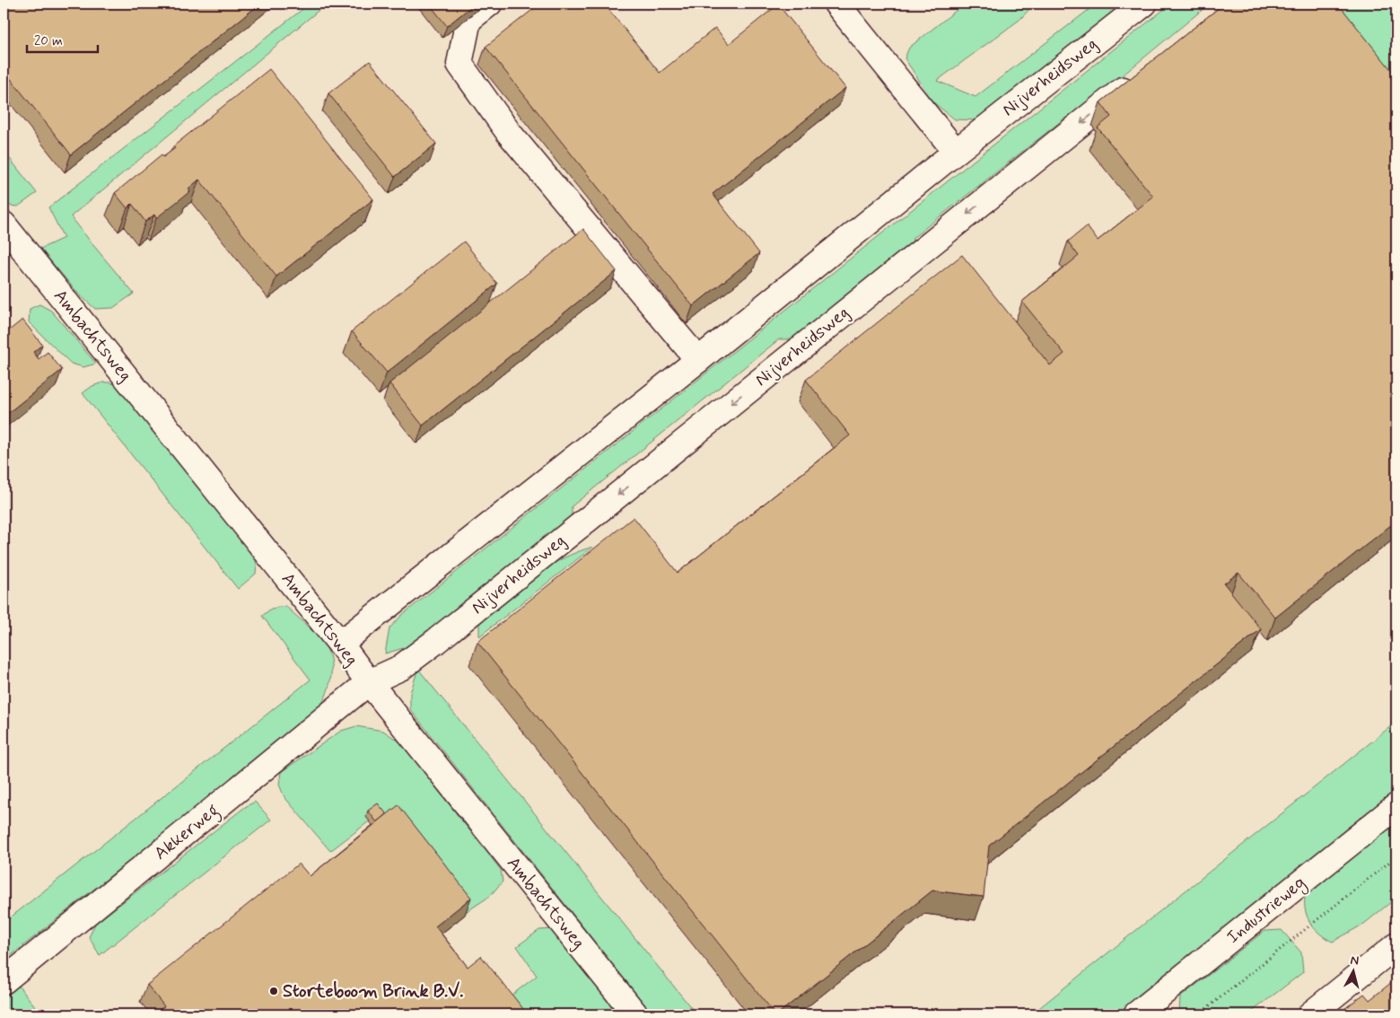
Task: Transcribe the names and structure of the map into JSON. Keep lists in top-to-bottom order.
{
  "streets": {
    "street": [
      "Nijverheidsweg",
      "Ambachtsweg",
      "Akkerweg",
      "Industrieweg"
    ]
  },
  "crossings": [
    ["Nijverheidsweg", "Ambachtsweg"],
    ["Nijverheidsweg", "Akkerweg"],
    ["Ambachtsweg", "Akkerweg"]
  ],
  "places": ["Storteboom Brink B.V."],
  "scale_bar": "20 m",
  "north": "top"
}
